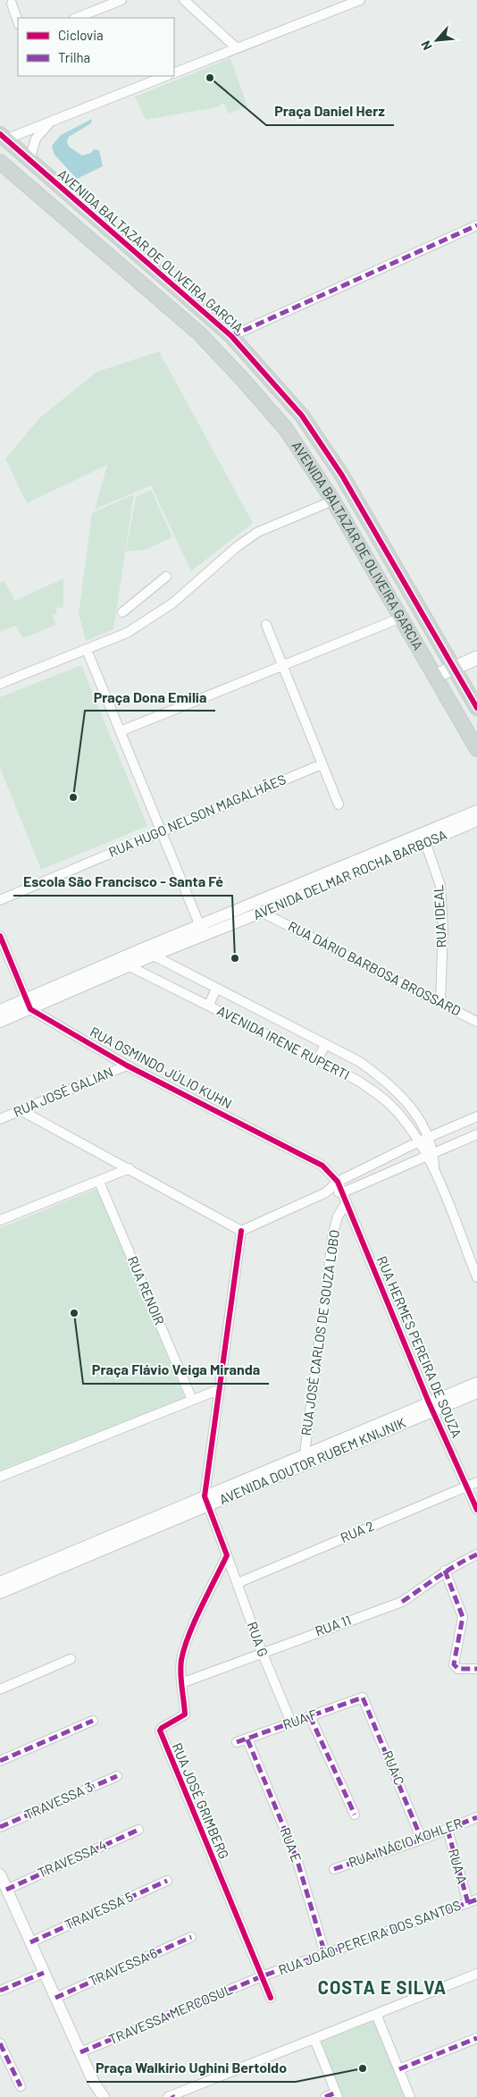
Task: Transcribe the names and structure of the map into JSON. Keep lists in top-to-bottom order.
{
  "streets": {
    "main road": ["AVENIDA BALTAZAR DE OLIVEIRA GARCIA"],
    "street": [
      "RUA HUGO NELSON MAGALHÃES",
      "AVENIDA DELMAR ROCHA BARBOSA",
      "RUA IDEAL",
      "RUA DÁRIO BARBOSA BROSSARD",
      "AVENIDA IRENE RUPERTI",
      "RUA OSMINDO JÚLIO KUHN",
      "RUA JOSÉ GALIAN",
      "RUA RENOIR",
      "RUA JOSÉ CARLOS DE SOUZA LOBO",
      "RUA HERMES PEREIRA DE SOUZA",
      "AVENIDA DOUTOR RUBEM KNIJNIK",
      "RUA 2",
      "RUA 11",
      "RUA G",
      "RUA F",
      "RUA C",
      "TRAVESSA 3",
      "RUA JOSÉ GRIMBERG",
      "RUA INÁCIO KOHLER",
      "RUA E",
      "TRAVESSA 4",
      "RUA A",
      "TRAVESSA 5",
      "RUA JOÃO PEREIRA DOS SANTOS",
      "TRAVESSA 6",
      "TRAVESSA MERCOSUL"
    ]
  },
  "crossings": [
    ["AVENIDA DELMAR ROCHA BARBOSA", "RUA IDEAL"],
    ["AVENIDA DELMAR ROCHA BARBOSA", "RUA DÁRIO BARBOSA BROSSARD"],
    ["AVENIDA DELMAR ROCHA BARBOSA", "AVENIDA IRENE RUPERTI"],
    ["AVENIDA DELMAR ROCHA BARBOSA", "RUA OSMINDO JÚLIO KUHN"],
    ["RUA IDEAL", "RUA DÁRIO BARBOSA BROSSARD"],
    ["RUA OSMINDO JÚLIO KUHN", "RUA JOSÉ GALIAN"],
    ["RUA OSMINDO JÚLIO KUHN", "RUA HERMES PEREIRA DE SOUZA"],
    ["RUA JOSÉ CARLOS DE SOUZA LOBO", "RUA HERMES PEREIRA DE SOUZA"],
    ["RUA JOSÉ CARLOS DE SOUZA LOBO", "AVENIDA DOUTOR RUBEM KNIJNIK"],
    ["RUA HERMES PEREIRA DE SOUZA", "AVENIDA DOUTOR RUBEM KNIJNIK"],
    ["RUA HERMES PEREIRA DE SOUZA", "RUA 2"],
    ["RUA 2", "RUA G"],
    ["RUA 11", "RUA G"],
    ["RUA 11", "RUA JOSÉ GRIMBERG"],
    ["RUA G", "RUA F"],
    ["RUA G", "RUA JOSÉ GRIMBERG"],
    ["RUA F", "RUA C"],
    ["RUA F", "RUA E"],
    ["RUA C", "RUA INÁCIO KOHLER"],
    ["RUA JOSÉ GRIMBERG", "RUA JOÃO PEREIRA DOS SANTOS"],
    ["RUA JOSÉ GRIMBERG", "TRAVESSA MERCOSUL"],
    ["RUA INÁCIO KOHLER", "RUA A"],
    ["RUA E", "RUA JOÃO PEREIRA DOS SANTOS"],
    ["RUA A", "RUA JOÃO PEREIRA DOS SANTOS"],
    ["RUA JOÃO PEREIRA DOS SANTOS", "TRAVESSA MERCOSUL"]
  ],
  "districts": ["COSTA E SILVA"],
  "places": [
    "Praça Daniel Herz",
    "Praça Dona Emilia",
    "Escola São Francisco - Santa Fé",
    "Praça Flávio Veiga Miranda",
    "Praça Walkirio Ughini Bertoldo"
  ],
  "legend": ["Ciclovia", "Trilha"],
  "north": "bottom left"
}
